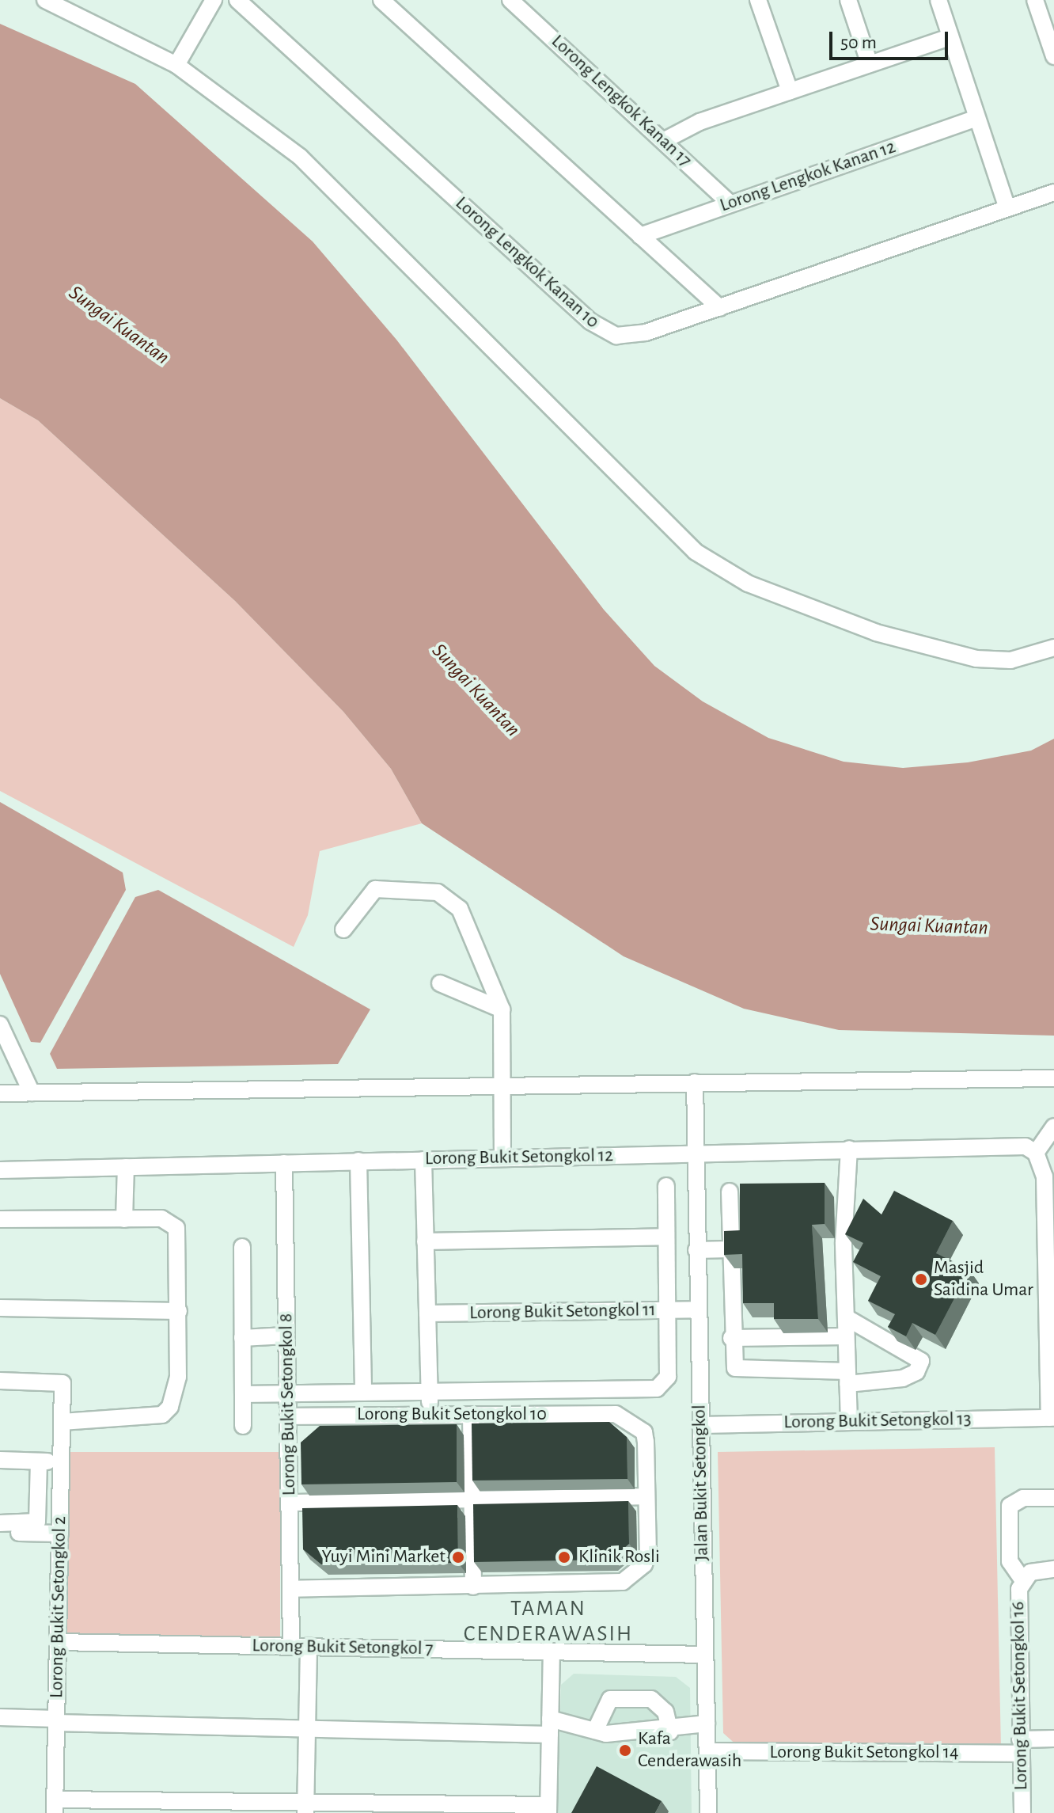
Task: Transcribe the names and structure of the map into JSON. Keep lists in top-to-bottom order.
{
  "streets": {
    "street": [
      "Lorong Lengkok Kanan 17",
      "Lorong Lengkok Kanan 12",
      "Lorong Lengkok Kanan 10",
      "Lorong Bukit Setongkol 12",
      "Lorong Bukit Setongkol 11",
      "Lorong Bukit Setongkol 8",
      "Lorong Bukit Setongkol 10",
      "Lorong Bukit Setongkol 13",
      "Jalan Bukit Setongkol",
      "Lorong Bukit Setongkol 2",
      "Lorong Bukit Setongkol 7",
      "Lorong Bukit Setongkol 16",
      "Lorong Bukit Setongkol 14"
    ]
  },
  "crossings": [
    ["Lorong Lengkok Kanan 17", "Lorong Lengkok Kanan 12"],
    ["Lorong Bukit Setongkol 12", "Lorong Bukit Setongkol 8"],
    ["Lorong Bukit Setongkol 12", "Jalan Bukit Setongkol"],
    ["Lorong Bukit Setongkol 11", "Jalan Bukit Setongkol"],
    ["Lorong Bukit Setongkol 8", "Lorong Bukit Setongkol 10"],
    ["Lorong Bukit Setongkol 8", "Lorong Bukit Setongkol 7"],
    ["Lorong Bukit Setongkol 13", "Jalan Bukit Setongkol"],
    ["Jalan Bukit Setongkol", "Lorong Bukit Setongkol 7"],
    ["Jalan Bukit Setongkol", "Lorong Bukit Setongkol 14"],
    ["Lorong Bukit Setongkol 2", "Lorong Bukit Setongkol 7"],
    ["Lorong Bukit Setongkol 16", "Lorong Bukit Setongkol 14"]
  ],
  "districts": ["TAMAN CENDERAWASIH"],
  "water": ["Sungai Kuantan"],
  "places": [
    "Masjid Saidina Umar",
    "Yuyi Mini Market",
    "Klinik Rosli",
    "Kafa Cenderawasih"
  ],
  "scale_bar": "50 m"
}
